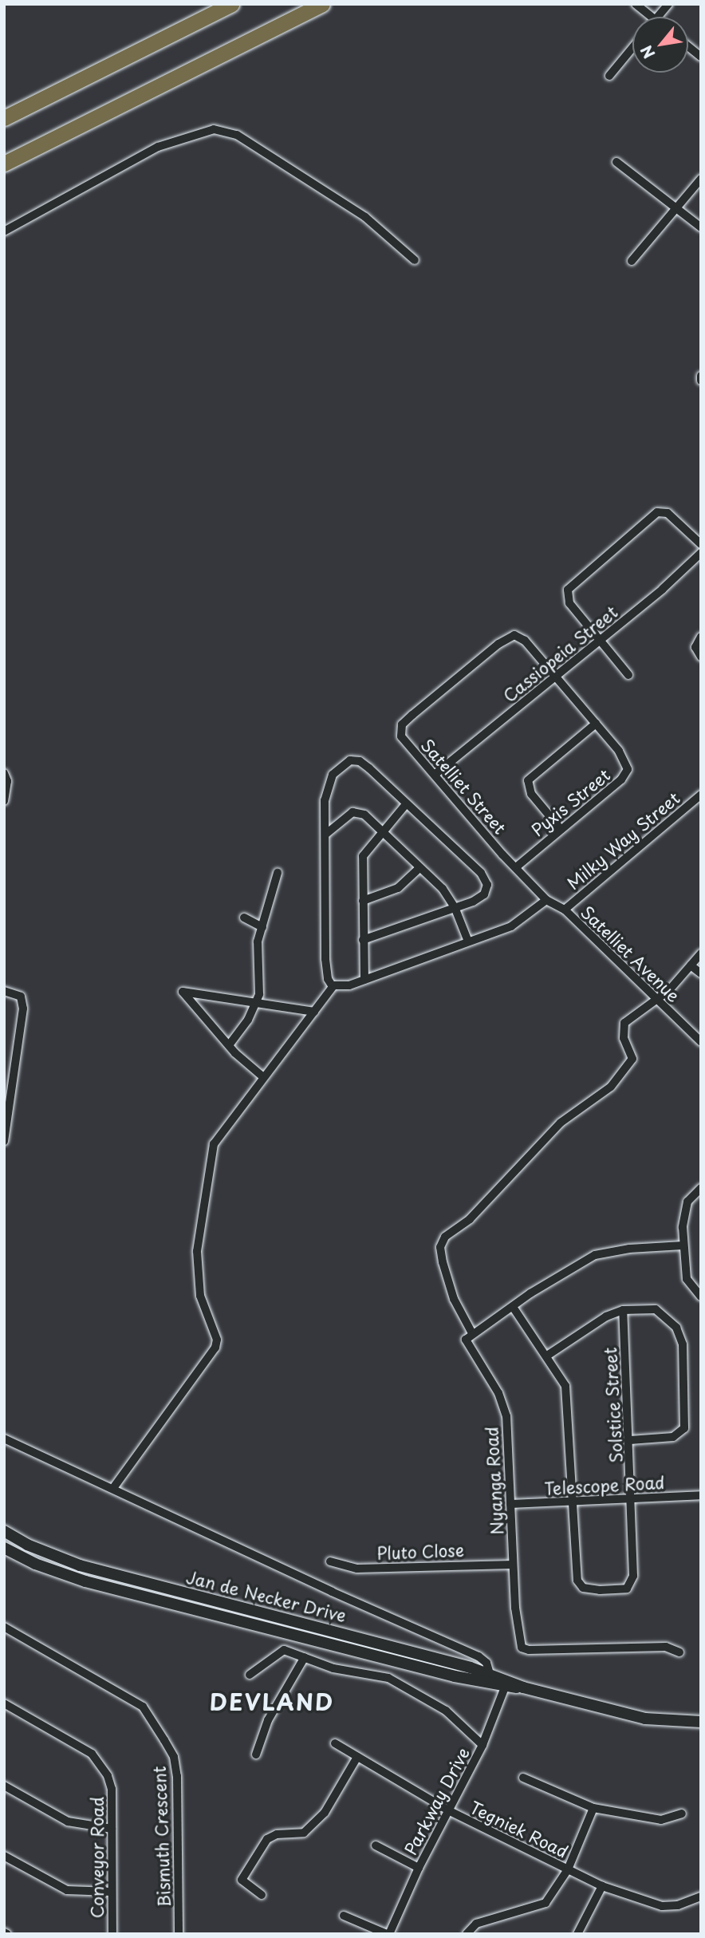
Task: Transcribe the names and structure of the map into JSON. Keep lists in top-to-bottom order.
{
  "streets": {
    "main road": ["Jan de Necker Drive"],
    "street": [
      "Cassiopeia Street",
      "Satelliet Street",
      "Pyxis Street",
      "Milky Way Street",
      "Satelliet Avenue",
      "Solstice Street",
      "Nyanga Road",
      "Telescope Road",
      "Pluto Close",
      "Parkway Drive",
      "Tegniek Road",
      "Bismuth Crescent",
      "Conveyor Road"
    ]
  },
  "crossings": [
    ["Cassiopeia Street", "Satelliet Street"],
    ["Cassiopeia Street", "Pyxis Street"],
    ["Satelliet Street", "Pyxis Street"],
    ["Satelliet Street", "Milky Way Street"],
    ["Satelliet Street", "Satelliet Avenue"],
    ["Milky Way Street", "Satelliet Avenue"],
    ["Solstice Street", "Telescope Road"],
    ["Nyanga Road", "Telescope Road"],
    ["Nyanga Road", "Pluto Close"],
    ["Jan de Necker Drive", "Parkway Drive"],
    ["Parkway Drive", "Tegniek Road"]
  ],
  "districts": ["DEVLAND"],
  "north": "bottom left"
}
